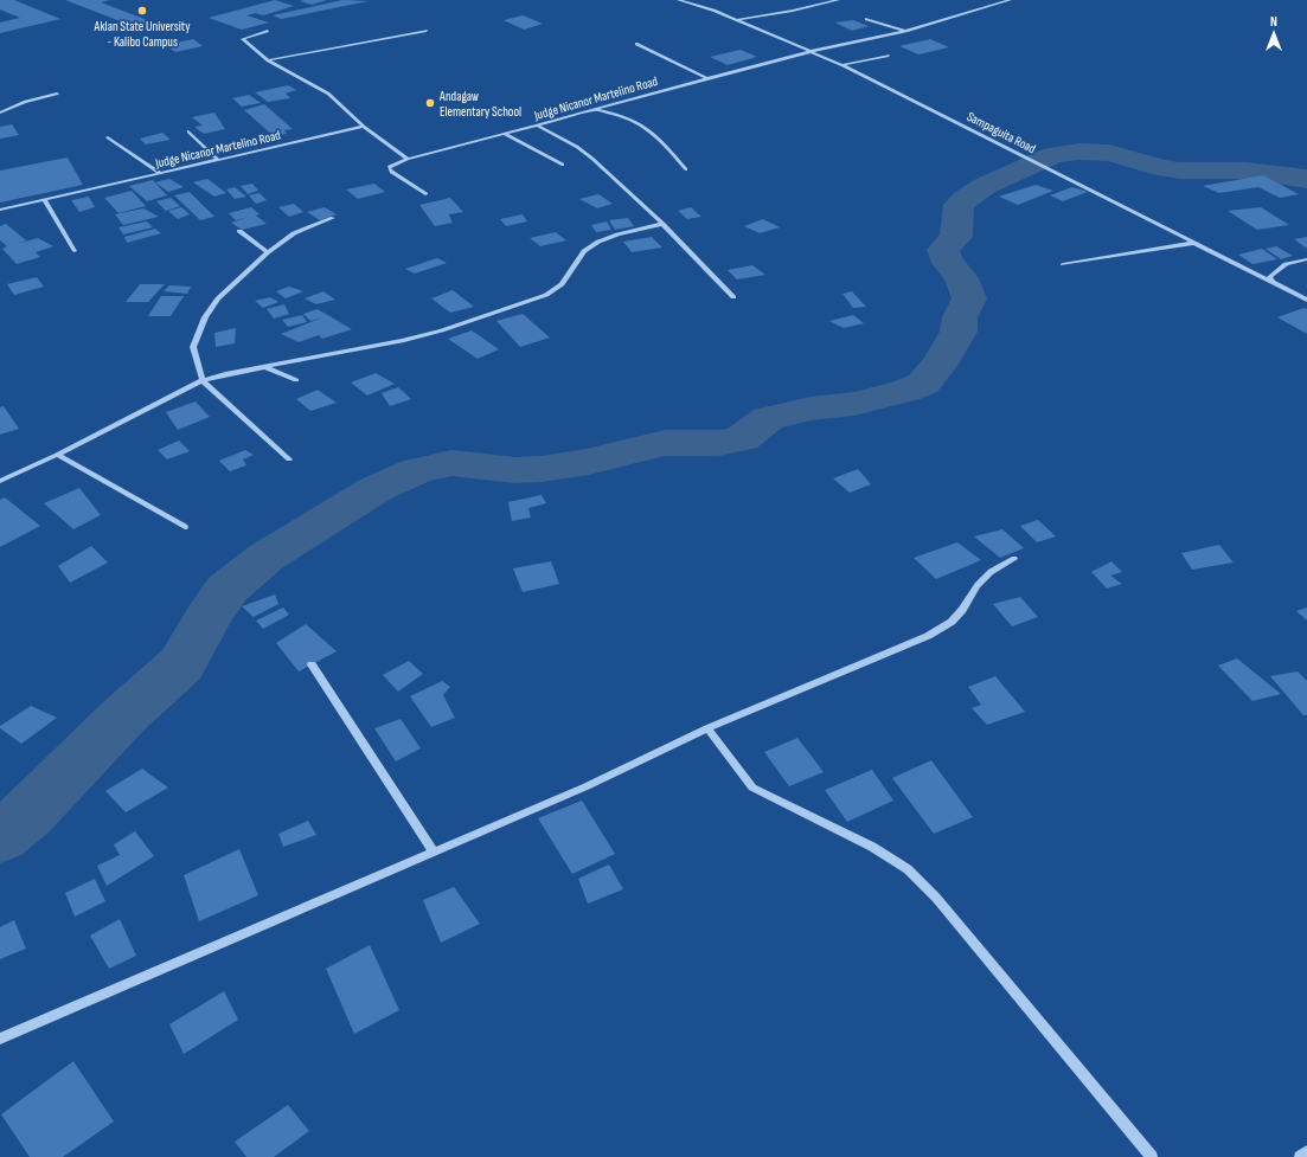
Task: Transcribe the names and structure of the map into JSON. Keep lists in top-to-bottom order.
{
  "streets": {
    "street": ["Judge Nicanor Martelino Road", "Sampaguita Road"]
  },
  "crossings": [
    ["Judge Nicanor Martelino Road", "Sampaguita Road"]
  ],
  "places": ["Aklan State University - Kalibo Campus", "Andagaw Elementary School"],
  "north": "top"
}
